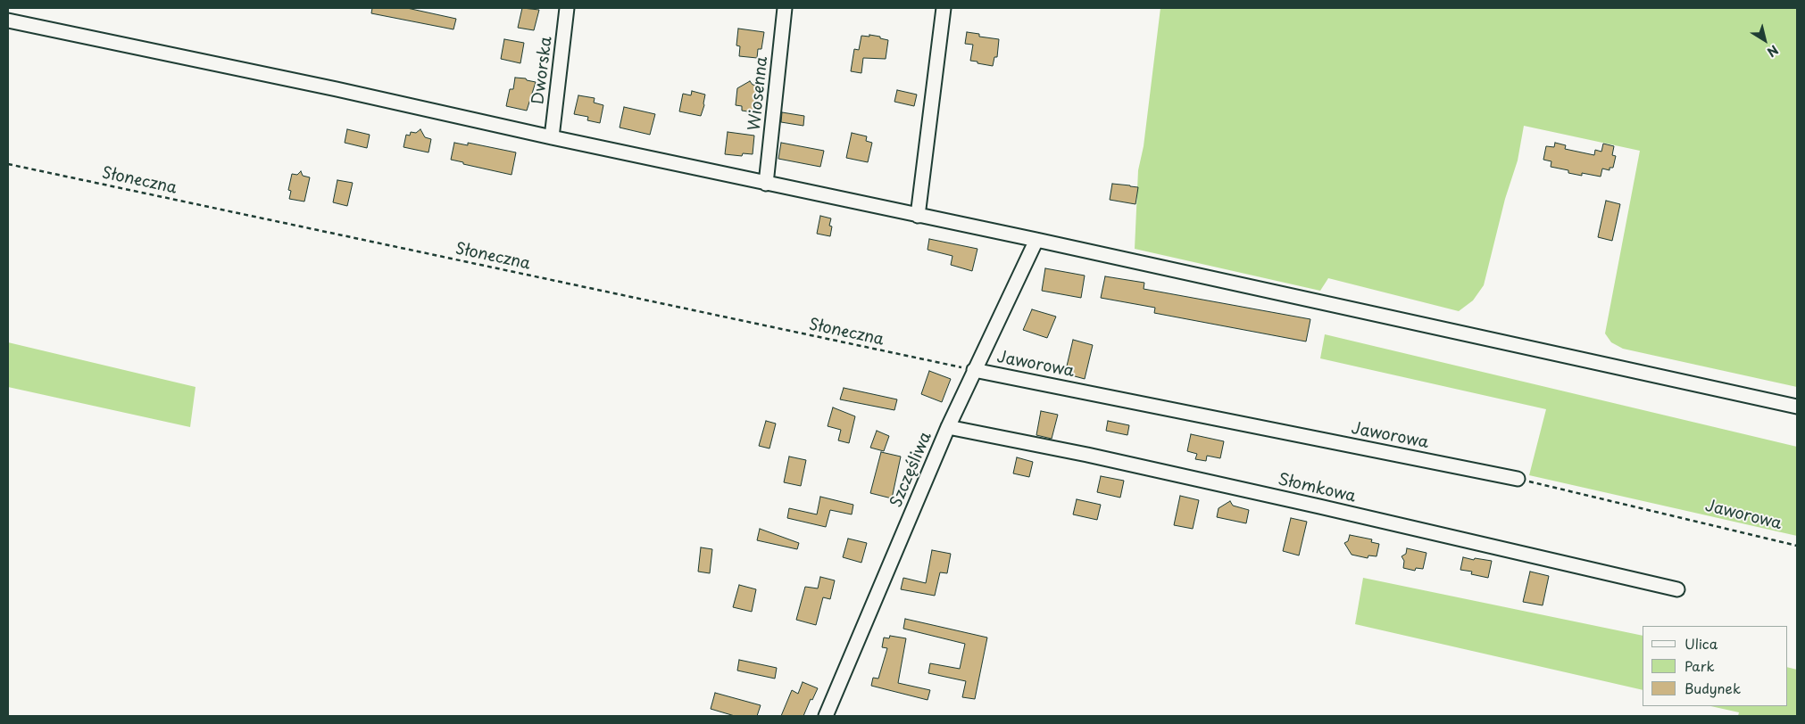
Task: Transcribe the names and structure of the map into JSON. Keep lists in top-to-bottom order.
{
  "streets": {
    "street": [
      "Dworska",
      "Wiosenna",
      "Jaworowa",
      "Szczęśliwa",
      "Słomkowa"
    ],
    "path": ["Słoneczna"]
  },
  "crossings": [
    ["Słoneczna", "Jaworowa"],
    ["Słoneczna", "Szczęśliwa"],
    ["Jaworowa", "Szczęśliwa"],
    ["Szczęśliwa", "Słomkowa"]
  ],
  "legend": ["Ulica", "Park", "Budynek"],
  "north": "bottom right"
}
